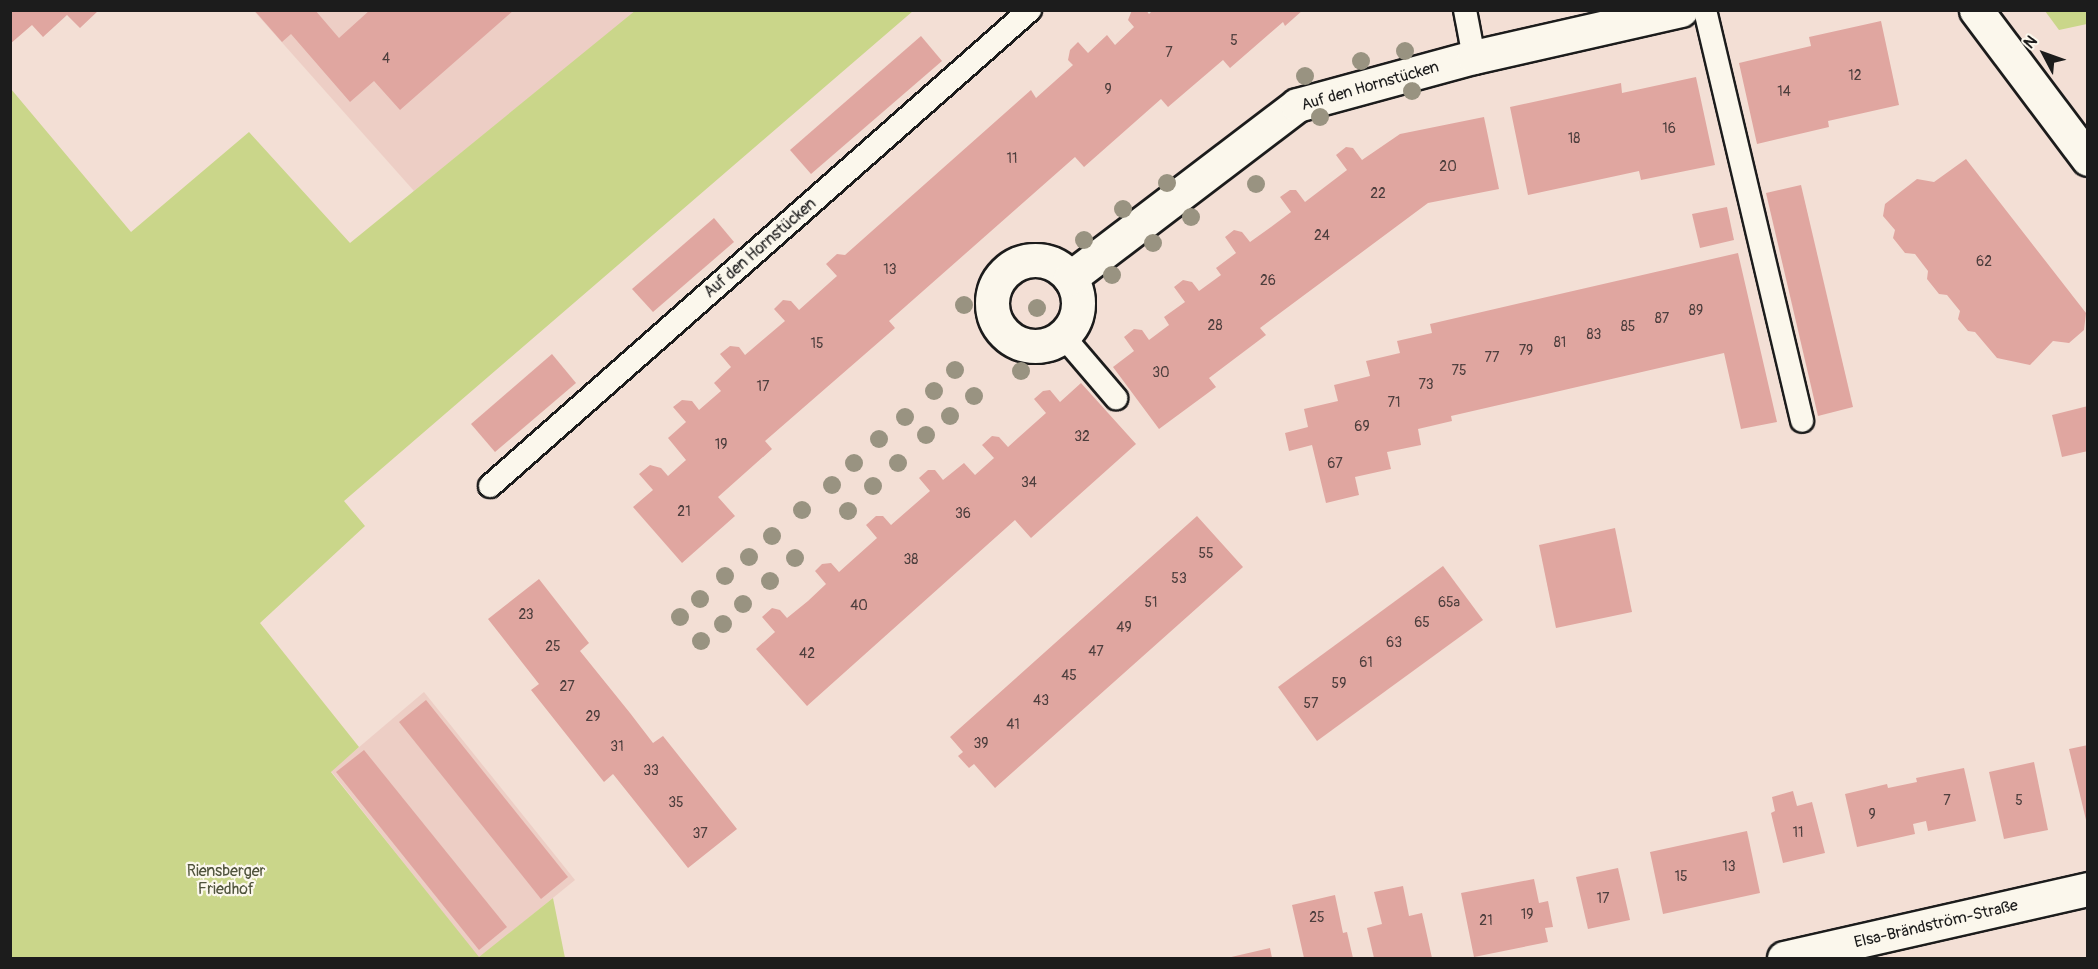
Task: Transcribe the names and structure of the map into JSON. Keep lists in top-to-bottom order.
{
  "streets": {
    "street": ["Auf den Hornstücken", "Elsa-Brändström-Straße"]
  },
  "parks": ["Riensberger Friedhof"],
  "house_numbers": [
    "5",
    "7",
    "4",
    "12",
    "9",
    "14",
    "16",
    "18",
    "11",
    "20",
    "22",
    "24",
    "62",
    "13",
    "26",
    "89",
    "87",
    "28",
    "85",
    "83",
    "81",
    "15",
    "79",
    "77",
    "75",
    "30",
    "73",
    "17",
    "71",
    "69",
    "32",
    "19",
    "67",
    "34",
    "21",
    "36",
    "55",
    "38",
    "53",
    "51",
    "65a",
    "40",
    "23",
    "65",
    "49",
    "63",
    "25",
    "47",
    "42",
    "61",
    "45",
    "59",
    "27",
    "43",
    "57",
    "29",
    "41",
    "39",
    "31",
    "33",
    "7",
    "5",
    "35",
    "9",
    "11",
    "37",
    "13",
    "15",
    "17",
    "19",
    "25",
    "21"
  ],
  "north": "top left"
}
